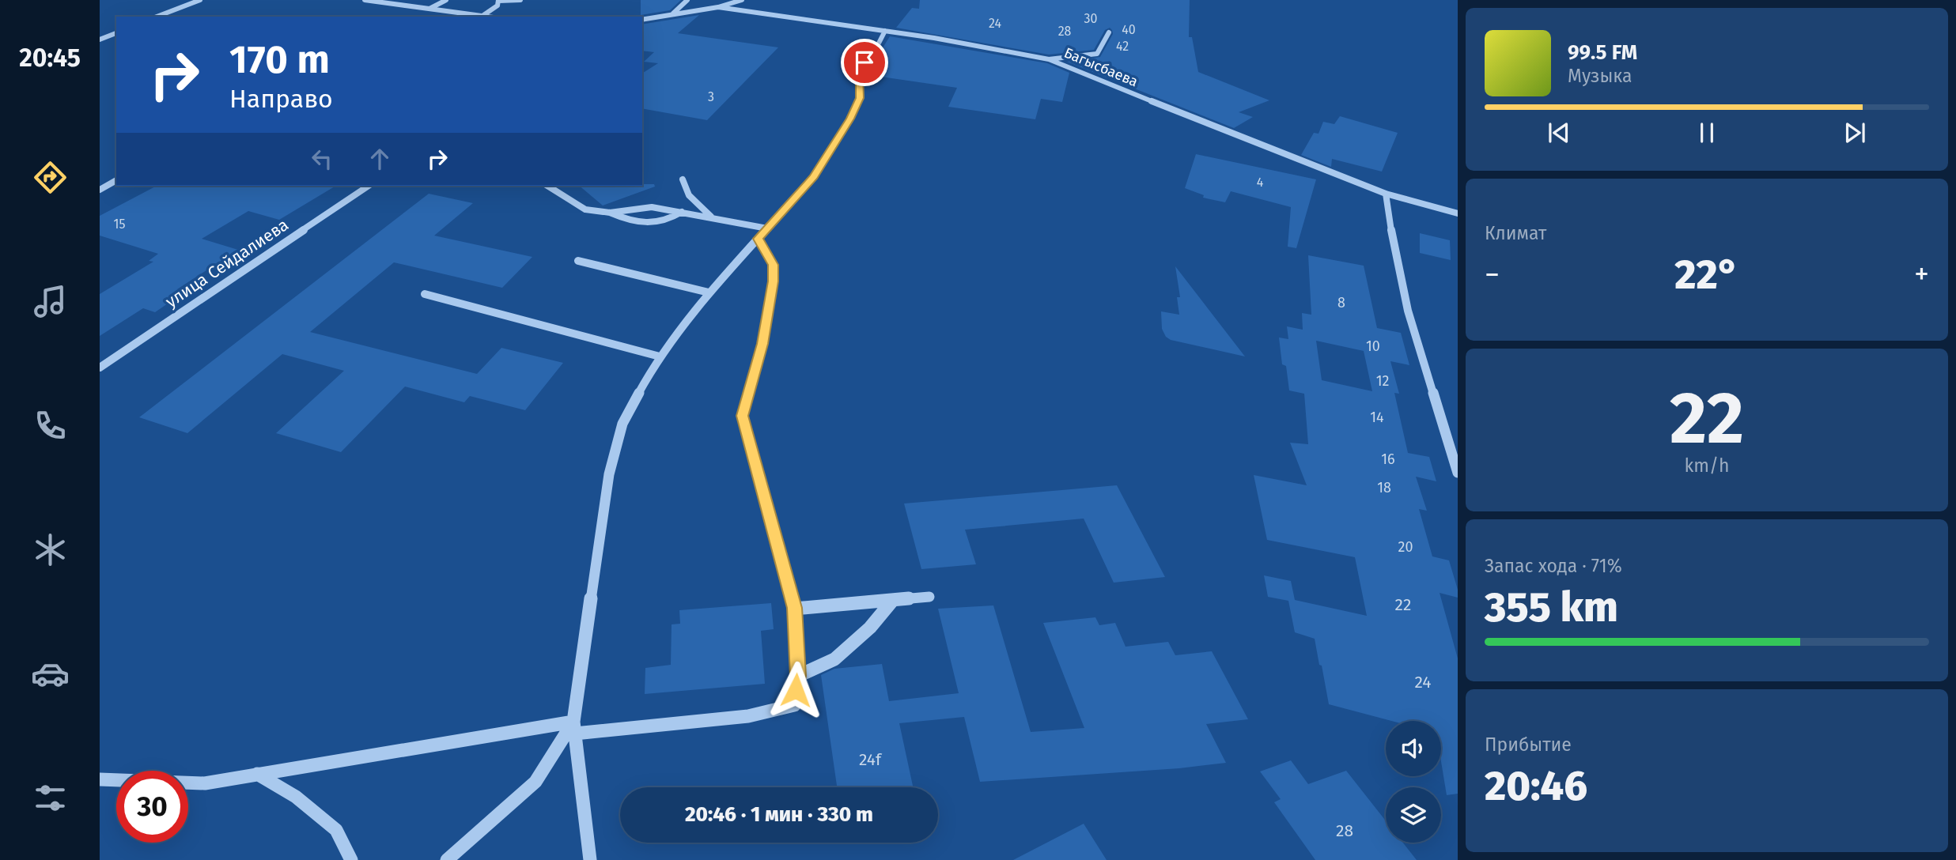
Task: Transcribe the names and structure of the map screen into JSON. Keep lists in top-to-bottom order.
{
  "streets": {
    "street": ["Багысбаева", "улица Сейдалиева"]
  },
  "house_numbers": [
    "30",
    "24",
    "40",
    "28",
    "42",
    "3",
    "4",
    "15",
    "8",
    "10",
    "12",
    "14",
    "16",
    "18",
    "20",
    "22",
    "24",
    "24f",
    "28"
  ],
  "page": {
    "tabs": "20:45",
    "turn": ["170 m", "Направо"],
    "song": ["99.5 FM", "Музыка"],
    "tile": [
      "Климат",
      ["22", "km/h"],
      ["Запас хода · 71%", "355 km"],
      ["Прибытие", "20:46"]
    ],
    "heat": ["−", "22°", "+"],
    "limit": "30",
    "trip": "20:46 · 1 мин · 330 m"
  }
}
